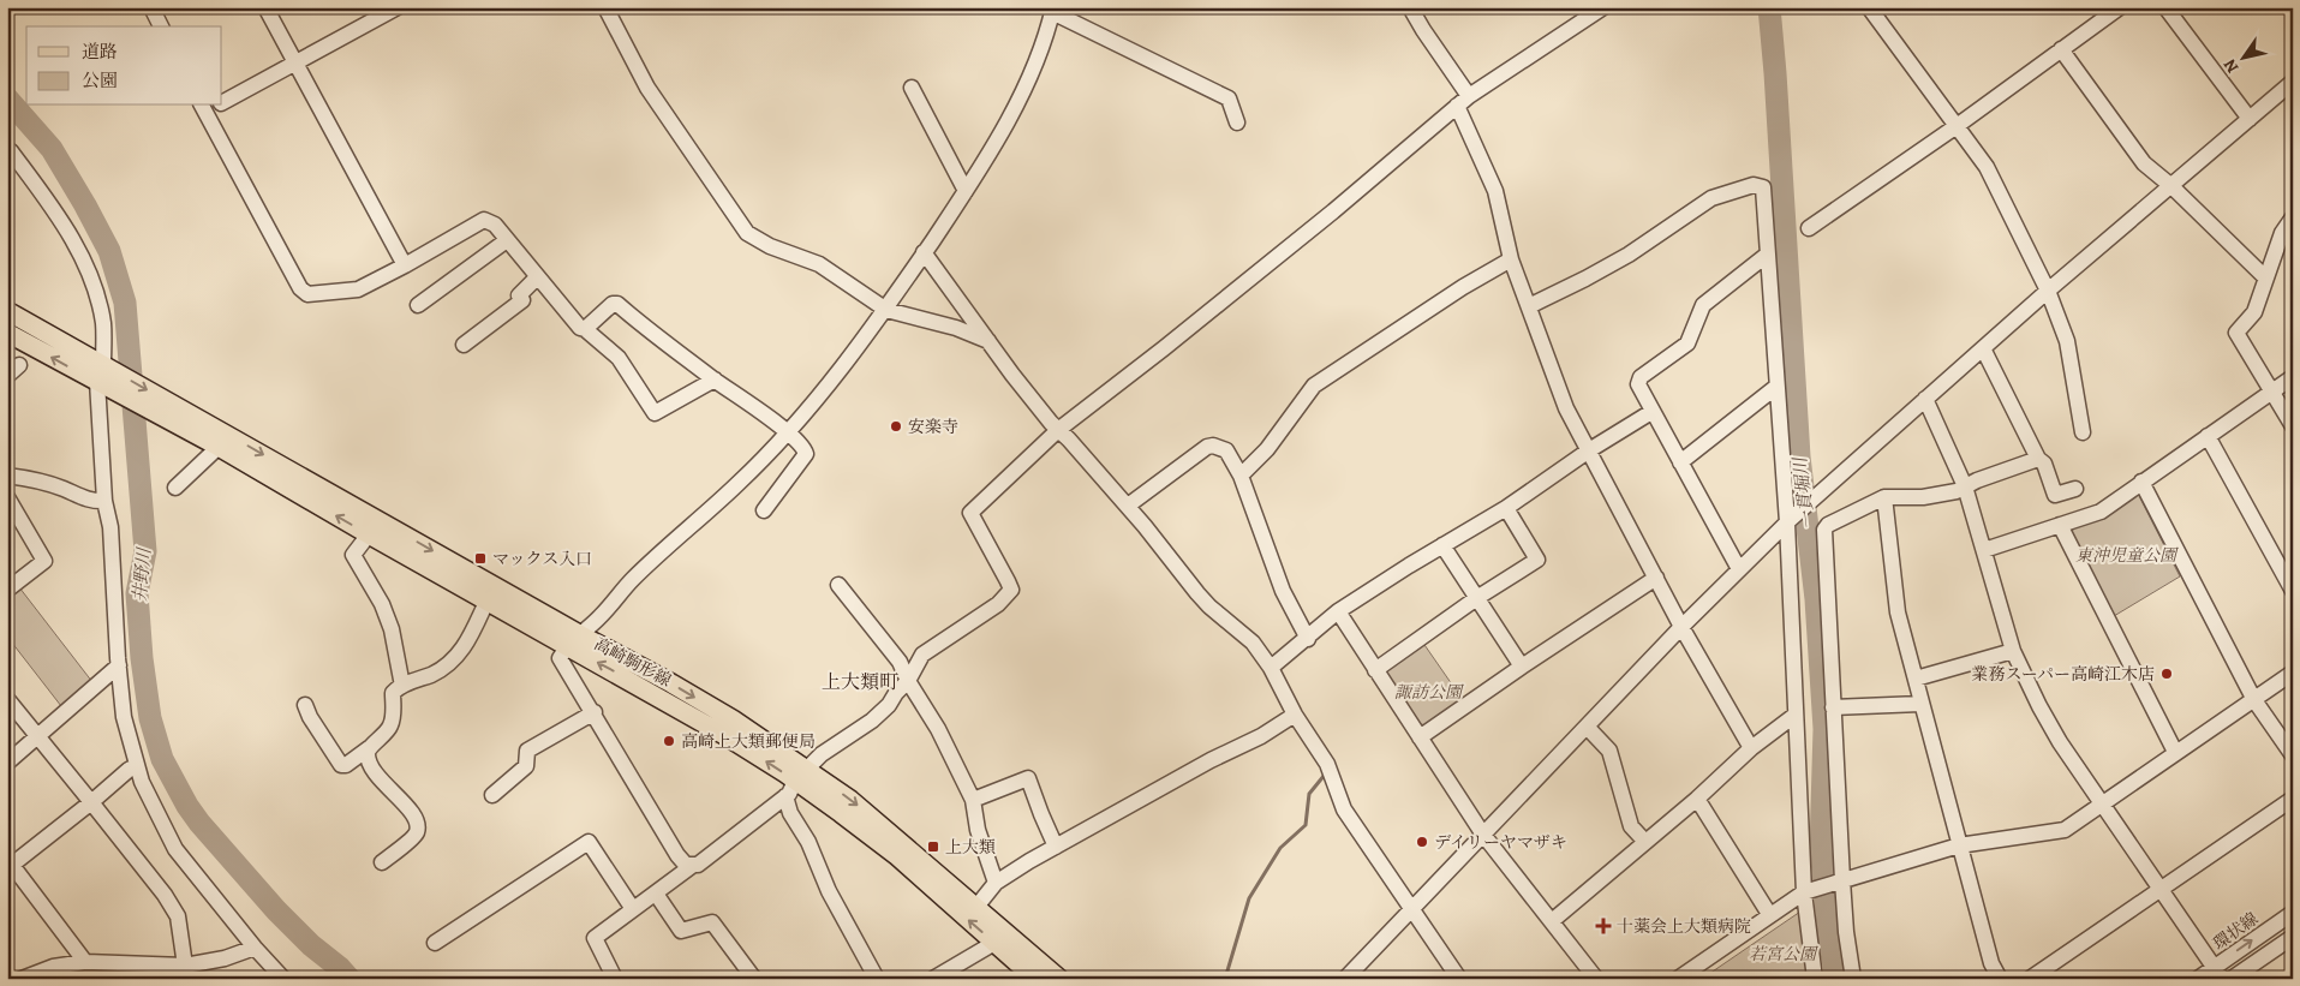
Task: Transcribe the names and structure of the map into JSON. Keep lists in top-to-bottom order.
{
  "streets": {
    "main road": ["高崎駒形線"],
    "street": ["環状線"]
  },
  "districts": ["上大類町"],
  "water": ["一貫堀川", "井野川"],
  "parks": ["東沖児童公園", "諏訪公園", "若宮公園"],
  "places": {
    "other": [
      "安楽寺",
      "業務スーパー高崎江木店",
      "高崎上大類郵便局",
      "デイリーヤマザキ"
    ],
    "transit": ["マックス入口", "上大類"],
    "health": ["十薬会上大類病院"]
  },
  "legend": ["道路", "公園"],
  "north": "bottom left"
}
